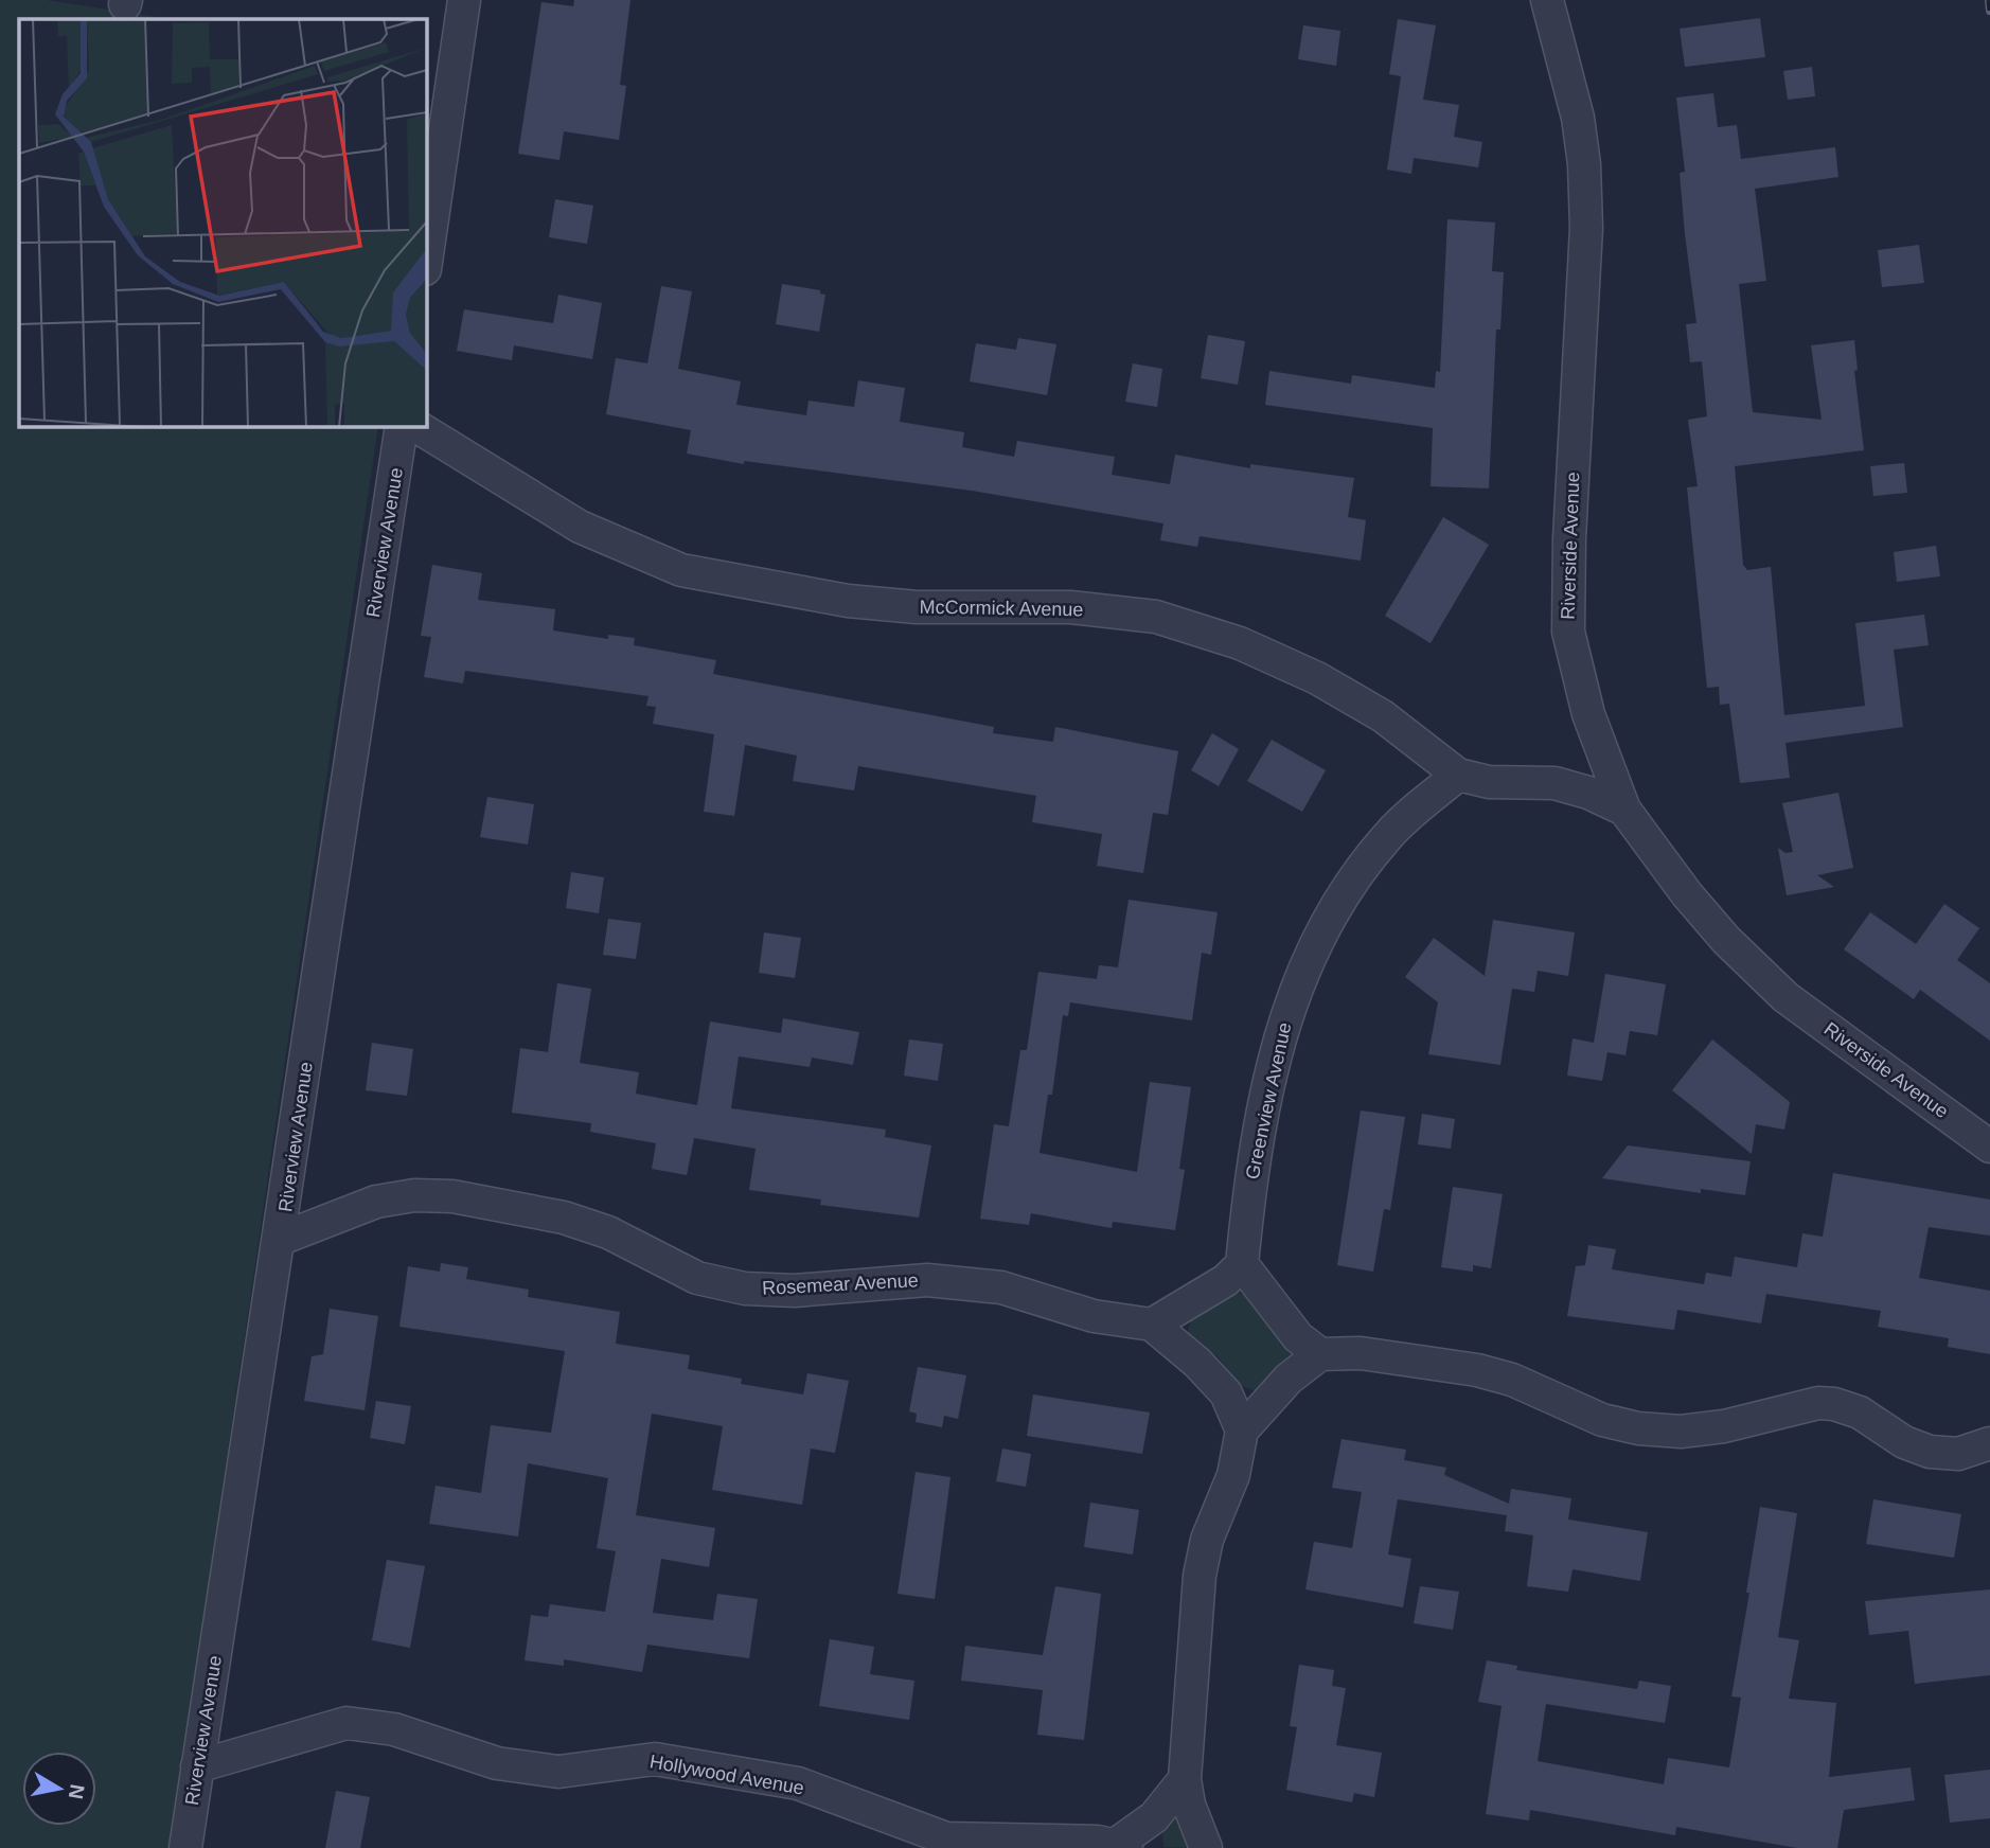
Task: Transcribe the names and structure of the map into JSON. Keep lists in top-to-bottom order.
{
  "streets": {
    "street": [
      "Riverview Avenue",
      "Riverside Avenue",
      "McCormick Avenue",
      "Greenview Avenue",
      "Rosemear Avenue",
      "Hollywood Avenue"
    ]
  },
  "crossings": [
    ["Riverview Avenue", "Rosemear Avenue"],
    ["Riverview Avenue", "Hollywood Avenue"],
    ["Riverside Avenue", "McCormick Avenue"],
    ["McCormick Avenue", "Greenview Avenue"]
  ],
  "north": "right"
}
